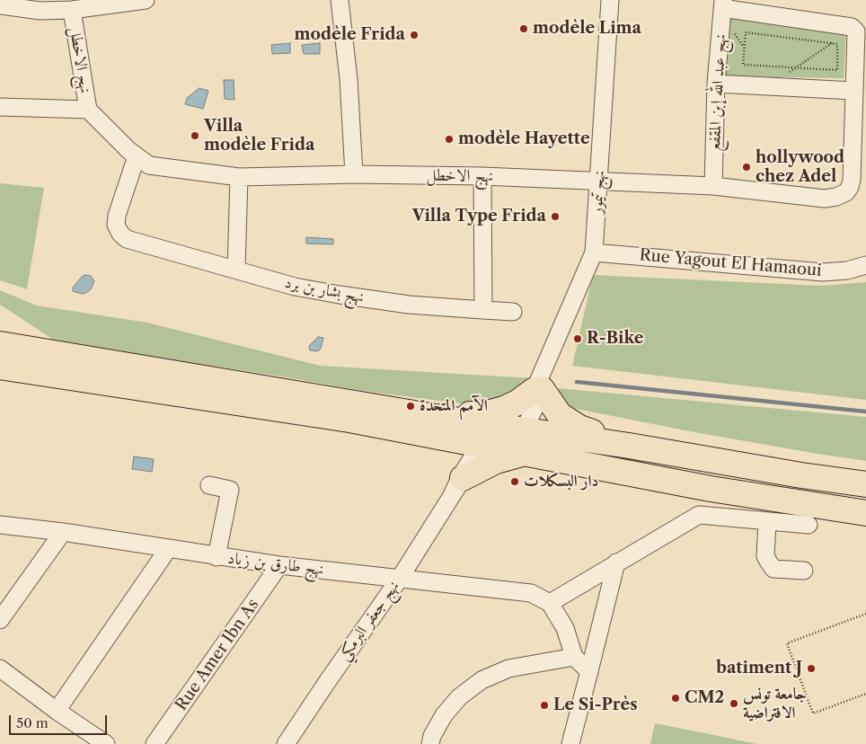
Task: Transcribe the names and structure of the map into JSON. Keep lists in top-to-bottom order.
{
  "streets": {
    "street": [
      "نهج الاخطل",
      "نهج عبد الله إبن المقفع",
      "نهج تيمور",
      "Rue Yagout El Hamaoui",
      "نهج بشار بن برد",
      "نهج طارق بن زياد",
      "نهج جعفر البرمكي",
      "Rue Amer Ibn As"
    ]
  },
  "crossings": [
    ["نهج الاخطل", "نهج عبد الله إبن المقفع"],
    ["نهج الاخطل", "نهج تيمور"],
    ["نهج الاخطل", "نهج بشار بن برد"],
    ["نهج تيمور", "Rue Yagout El Hamaoui"],
    ["نهج تيمور", "نهج جعفر البرمكي"],
    ["نهج طارق بن زياد", "نهج جعفر البرمكي"],
    ["نهج طارق بن زياد", "Rue Amer Ibn As"]
  ],
  "places": [
    "modèle Lima",
    "modèle Frida",
    "Villa modèle Frida",
    "modèle Hayette",
    "hollywood chez Adel",
    "Villa Type Frida",
    "R-Bike",
    "الآمم المتحدة",
    "دار البسكلات",
    "batiment J",
    "CM2",
    "جامعة تونس الافتراضية",
    "Le Si-Près"
  ],
  "scale_bar": "50 m"
}
